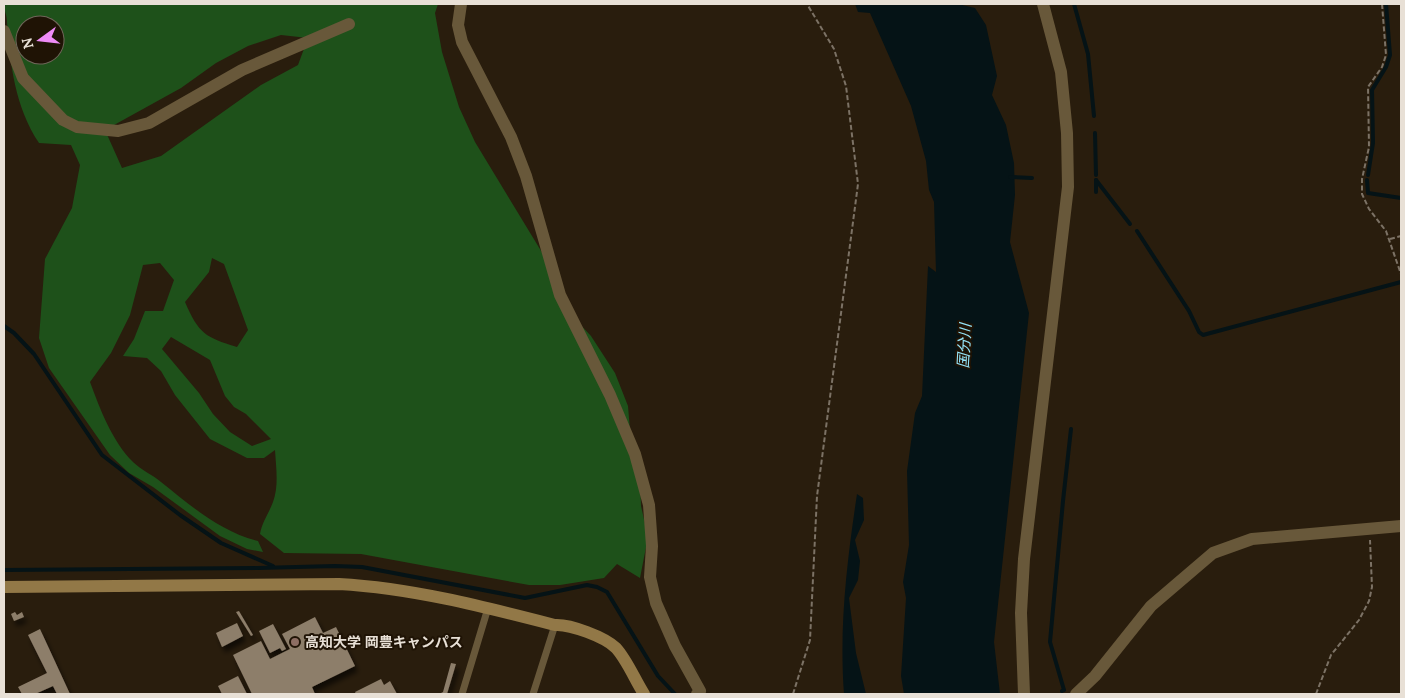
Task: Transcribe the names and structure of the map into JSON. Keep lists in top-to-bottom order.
{
  "water": ["国分川"],
  "places": ["高知大学 岡豊キャンパス"],
  "north": "left"
}
